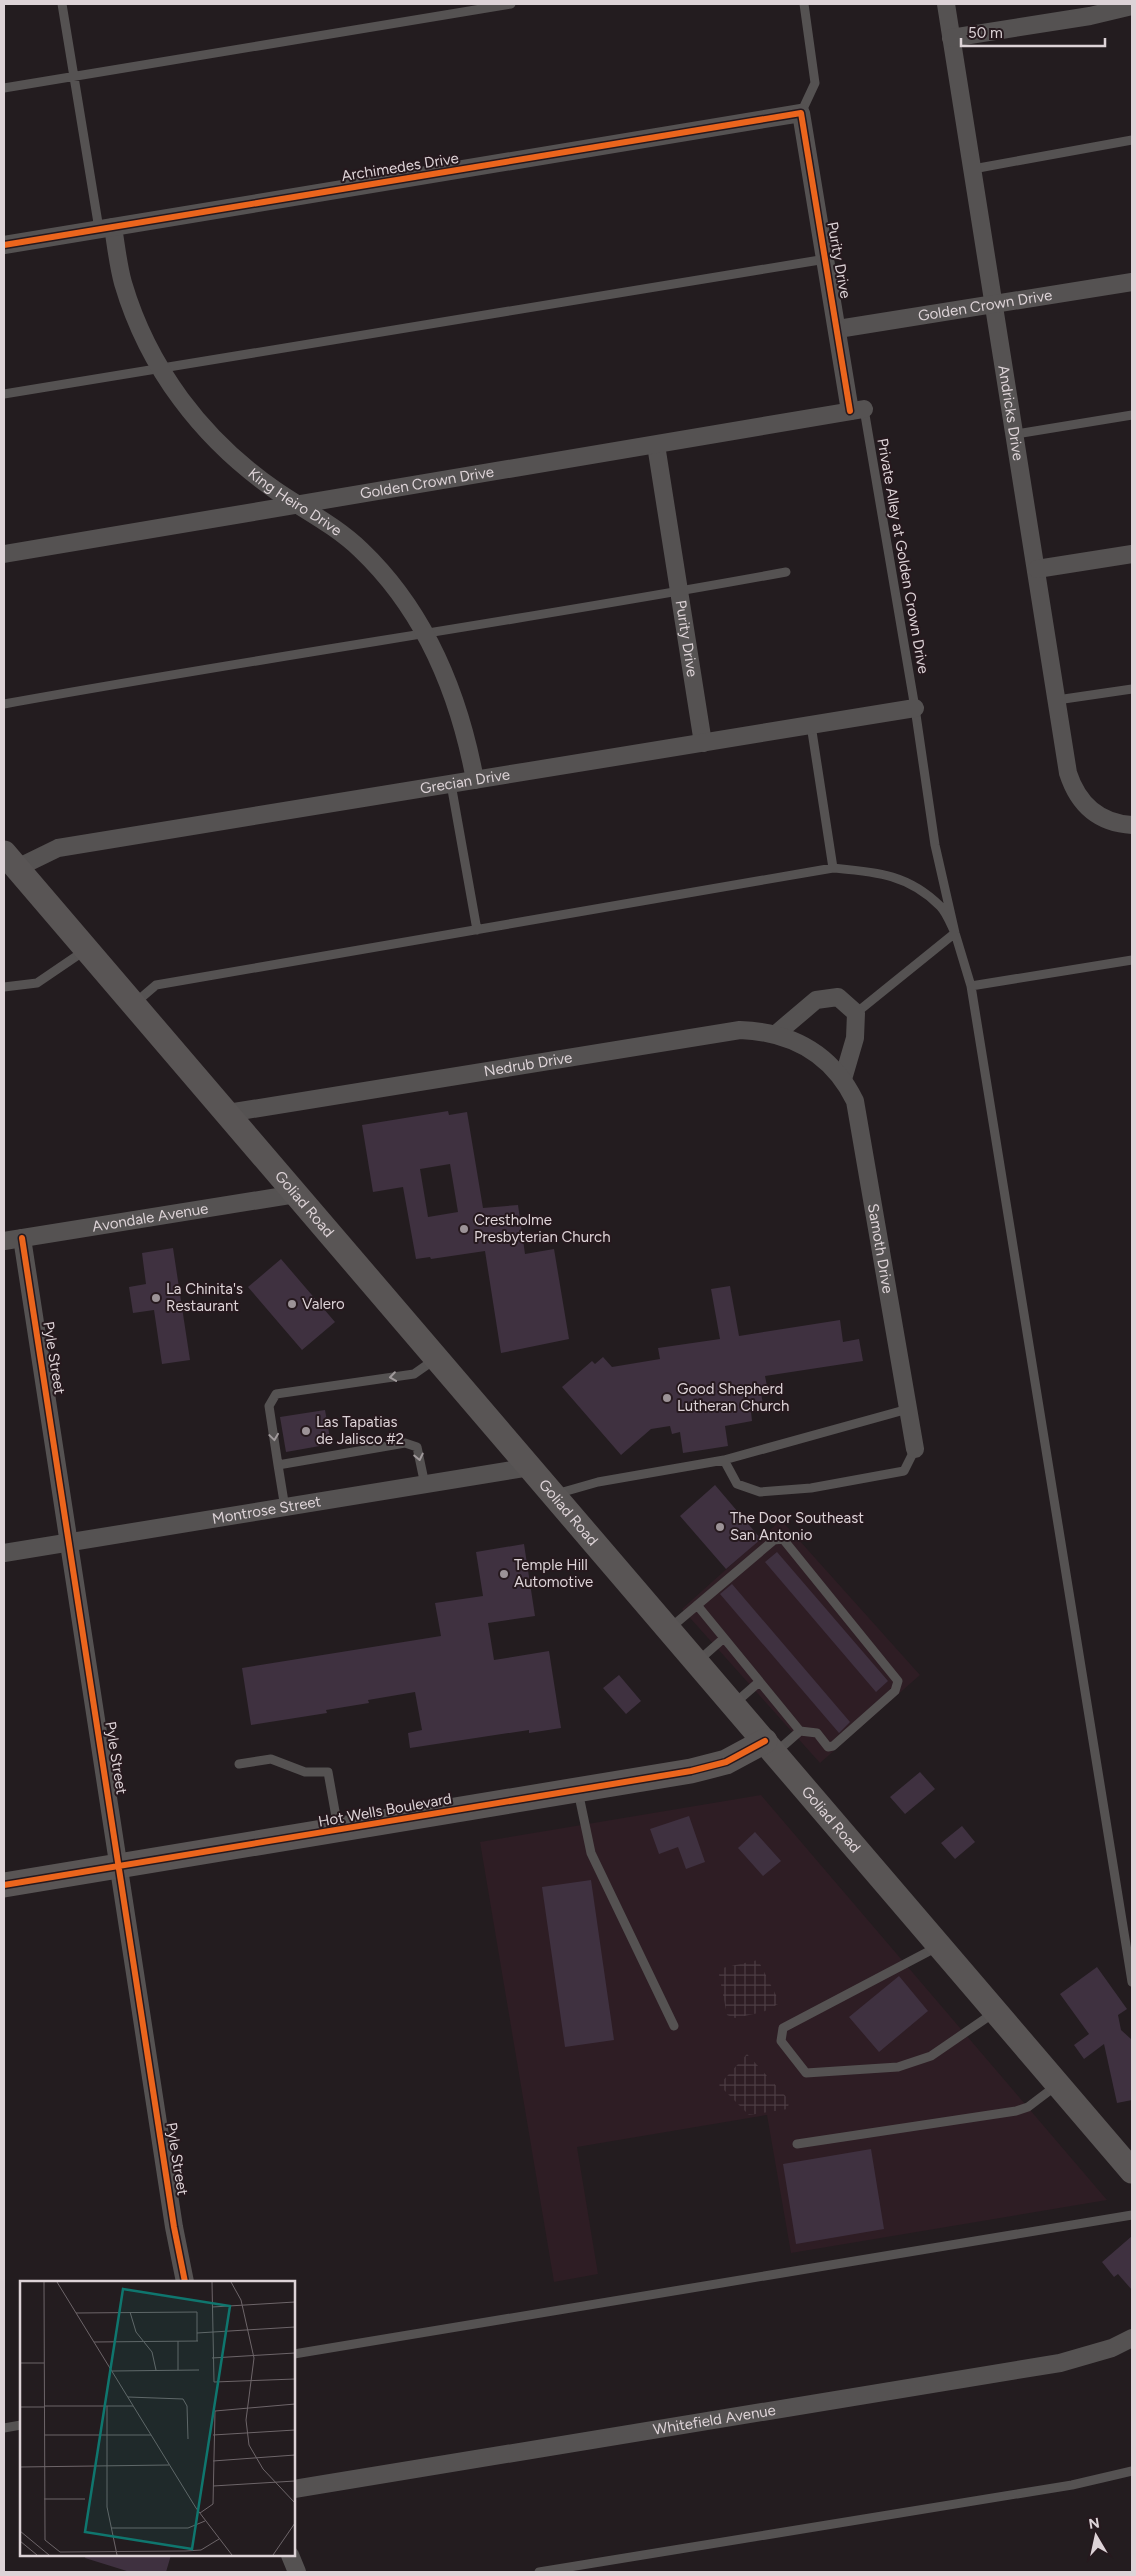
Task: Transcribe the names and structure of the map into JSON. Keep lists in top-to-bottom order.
{
  "streets": {
    "main road": ["Goliad Road", "Hot Wells Boulevard"],
    "street": [
      "Archimedes Drive",
      "Purity Drive",
      "Golden Crown Drive",
      "Andricks Drive",
      "King Heiro Drive",
      "Grecian Drive",
      "Nedrub Drive",
      "Avondale Avenue",
      "Samoth Drive",
      "Pyle Street",
      "Montrose Street",
      "Whitefield Avenue"
    ],
    "lane": ["Private Alley at Golden Crown Drive"]
  },
  "crossings": [
    ["Archimedes Drive", "Purity Drive"],
    ["Archimedes Drive", "King Heiro Drive"],
    ["Purity Drive", "Golden Crown Drive"],
    ["Purity Drive", "Private Alley at Golden Crown Drive"],
    ["Purity Drive", "Grecian Drive"],
    ["Golden Crown Drive", "Andricks Drive"],
    ["Golden Crown Drive", "King Heiro Drive"],
    ["Golden Crown Drive", "Private Alley at Golden Crown Drive"],
    ["King Heiro Drive", "Grecian Drive"],
    ["Private Alley at Golden Crown Drive", "Grecian Drive"],
    ["Grecian Drive", "Goliad Road"],
    ["Nedrub Drive", "Goliad Road"],
    ["Nedrub Drive", "Samoth Drive"],
    ["Goliad Road", "Avondale Avenue"],
    ["Goliad Road", "Montrose Street"],
    ["Goliad Road", "Hot Wells Boulevard"],
    ["Avondale Avenue", "Pyle Street"],
    ["Pyle Street", "Montrose Street"],
    ["Pyle Street", "Hot Wells Boulevard"]
  ],
  "places": [
    "Crestholme Presbyterian Church",
    "La Chinita's Restaurant",
    "Valero",
    "Good Shepherd Lutheran Church",
    "Las Tapatias de Jalisco #2",
    "The Door Southeast San Antonio",
    "Temple Hill Automotive"
  ],
  "scale_bar": "50 m",
  "north": "top"
}
